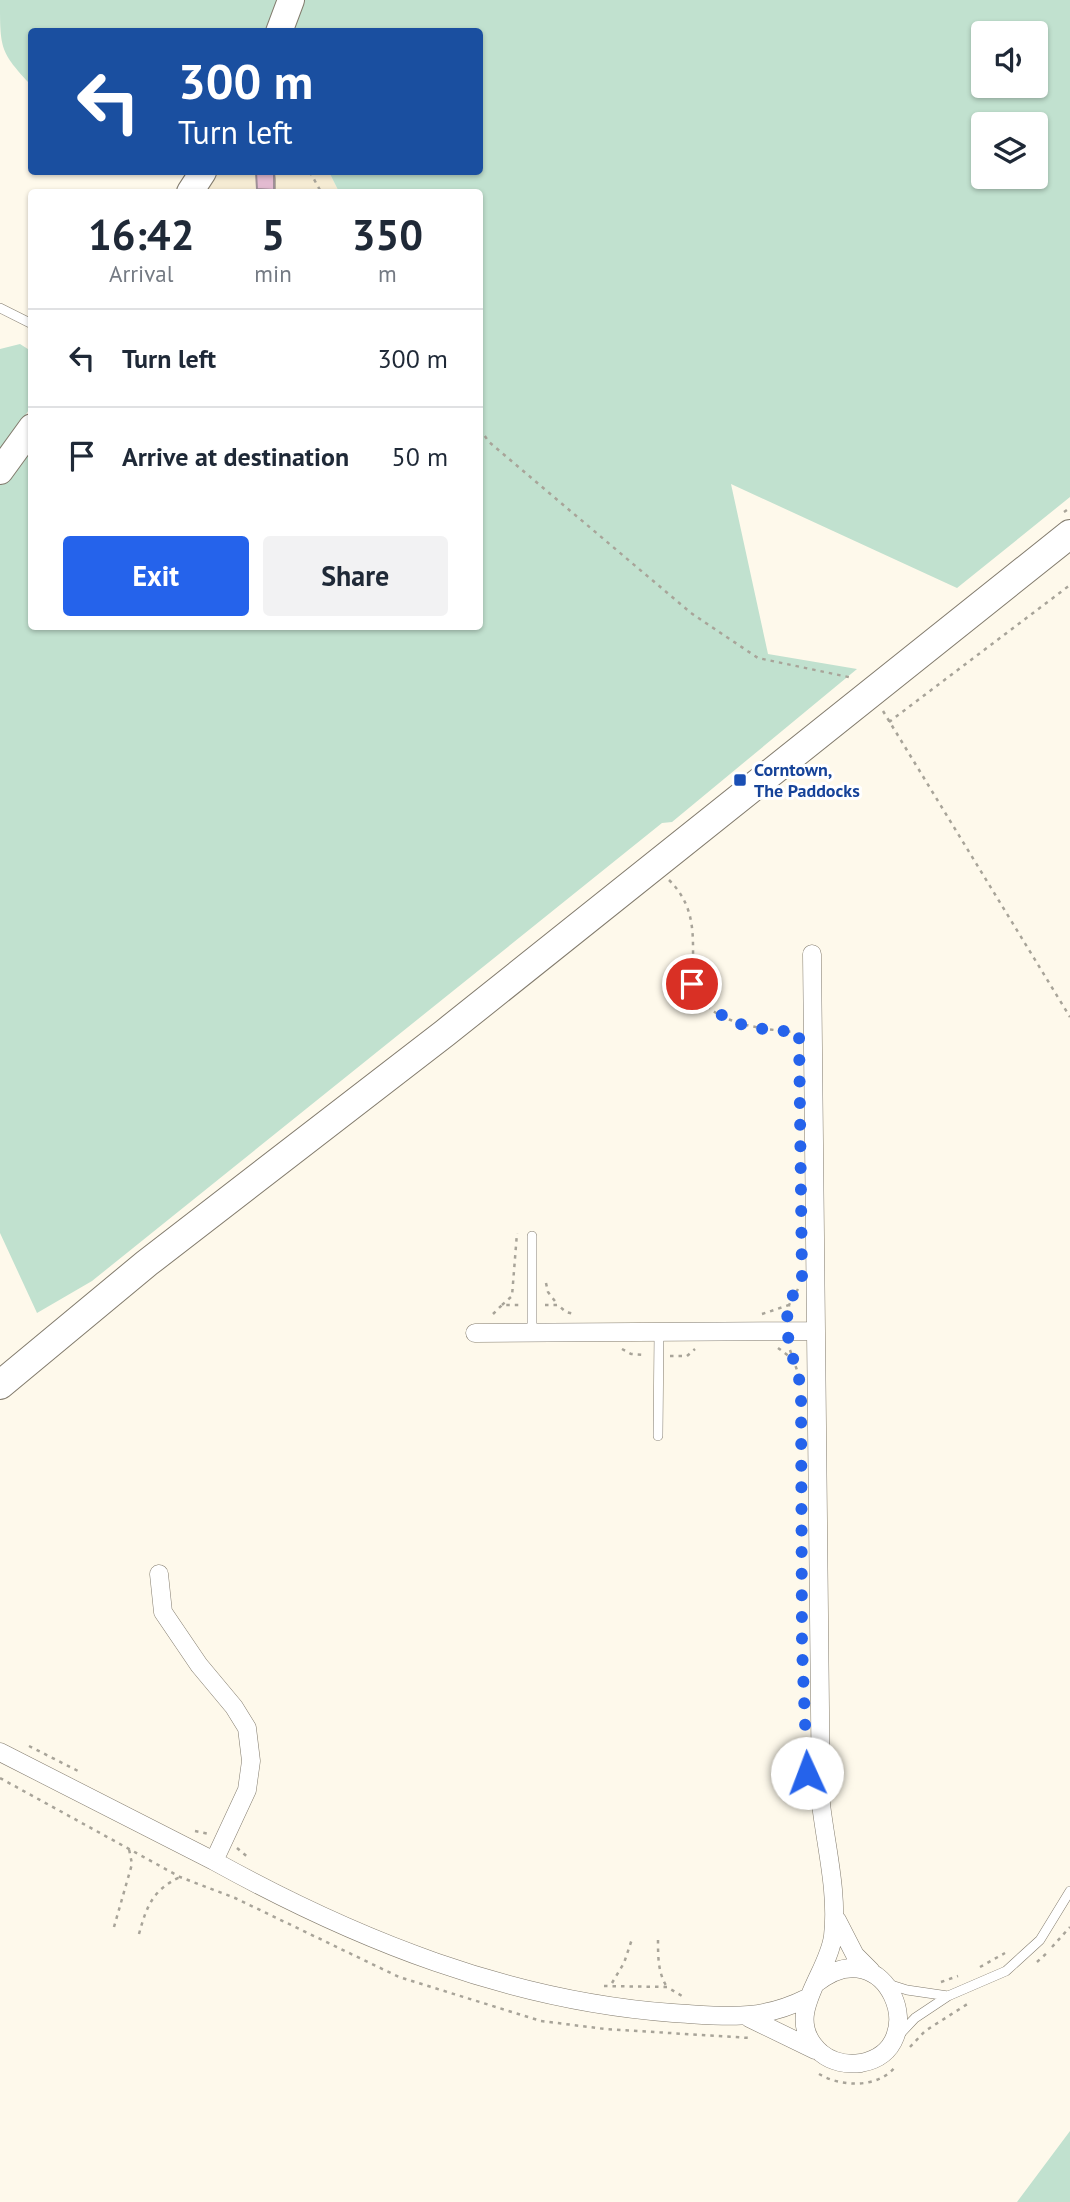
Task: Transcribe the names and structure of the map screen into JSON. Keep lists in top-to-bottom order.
{
  "places": {
    "transit": ["Corntown, The Paddocks"]
  },
  "page": {
    "turn": ["300 m", "Turn left"],
    "eta": [
      "16:42",
      "Arrival",
      "5",
      "min",
      "350",
      "m"
    ],
    "list": [
      {
        "name": "Turn left",
        "value": "300 m"
      },
      {
        "name": "Arrive at destination",
        "value": "50 m"
      }
    ],
    "buttons": ["Exit", "Share"]
  }
}
